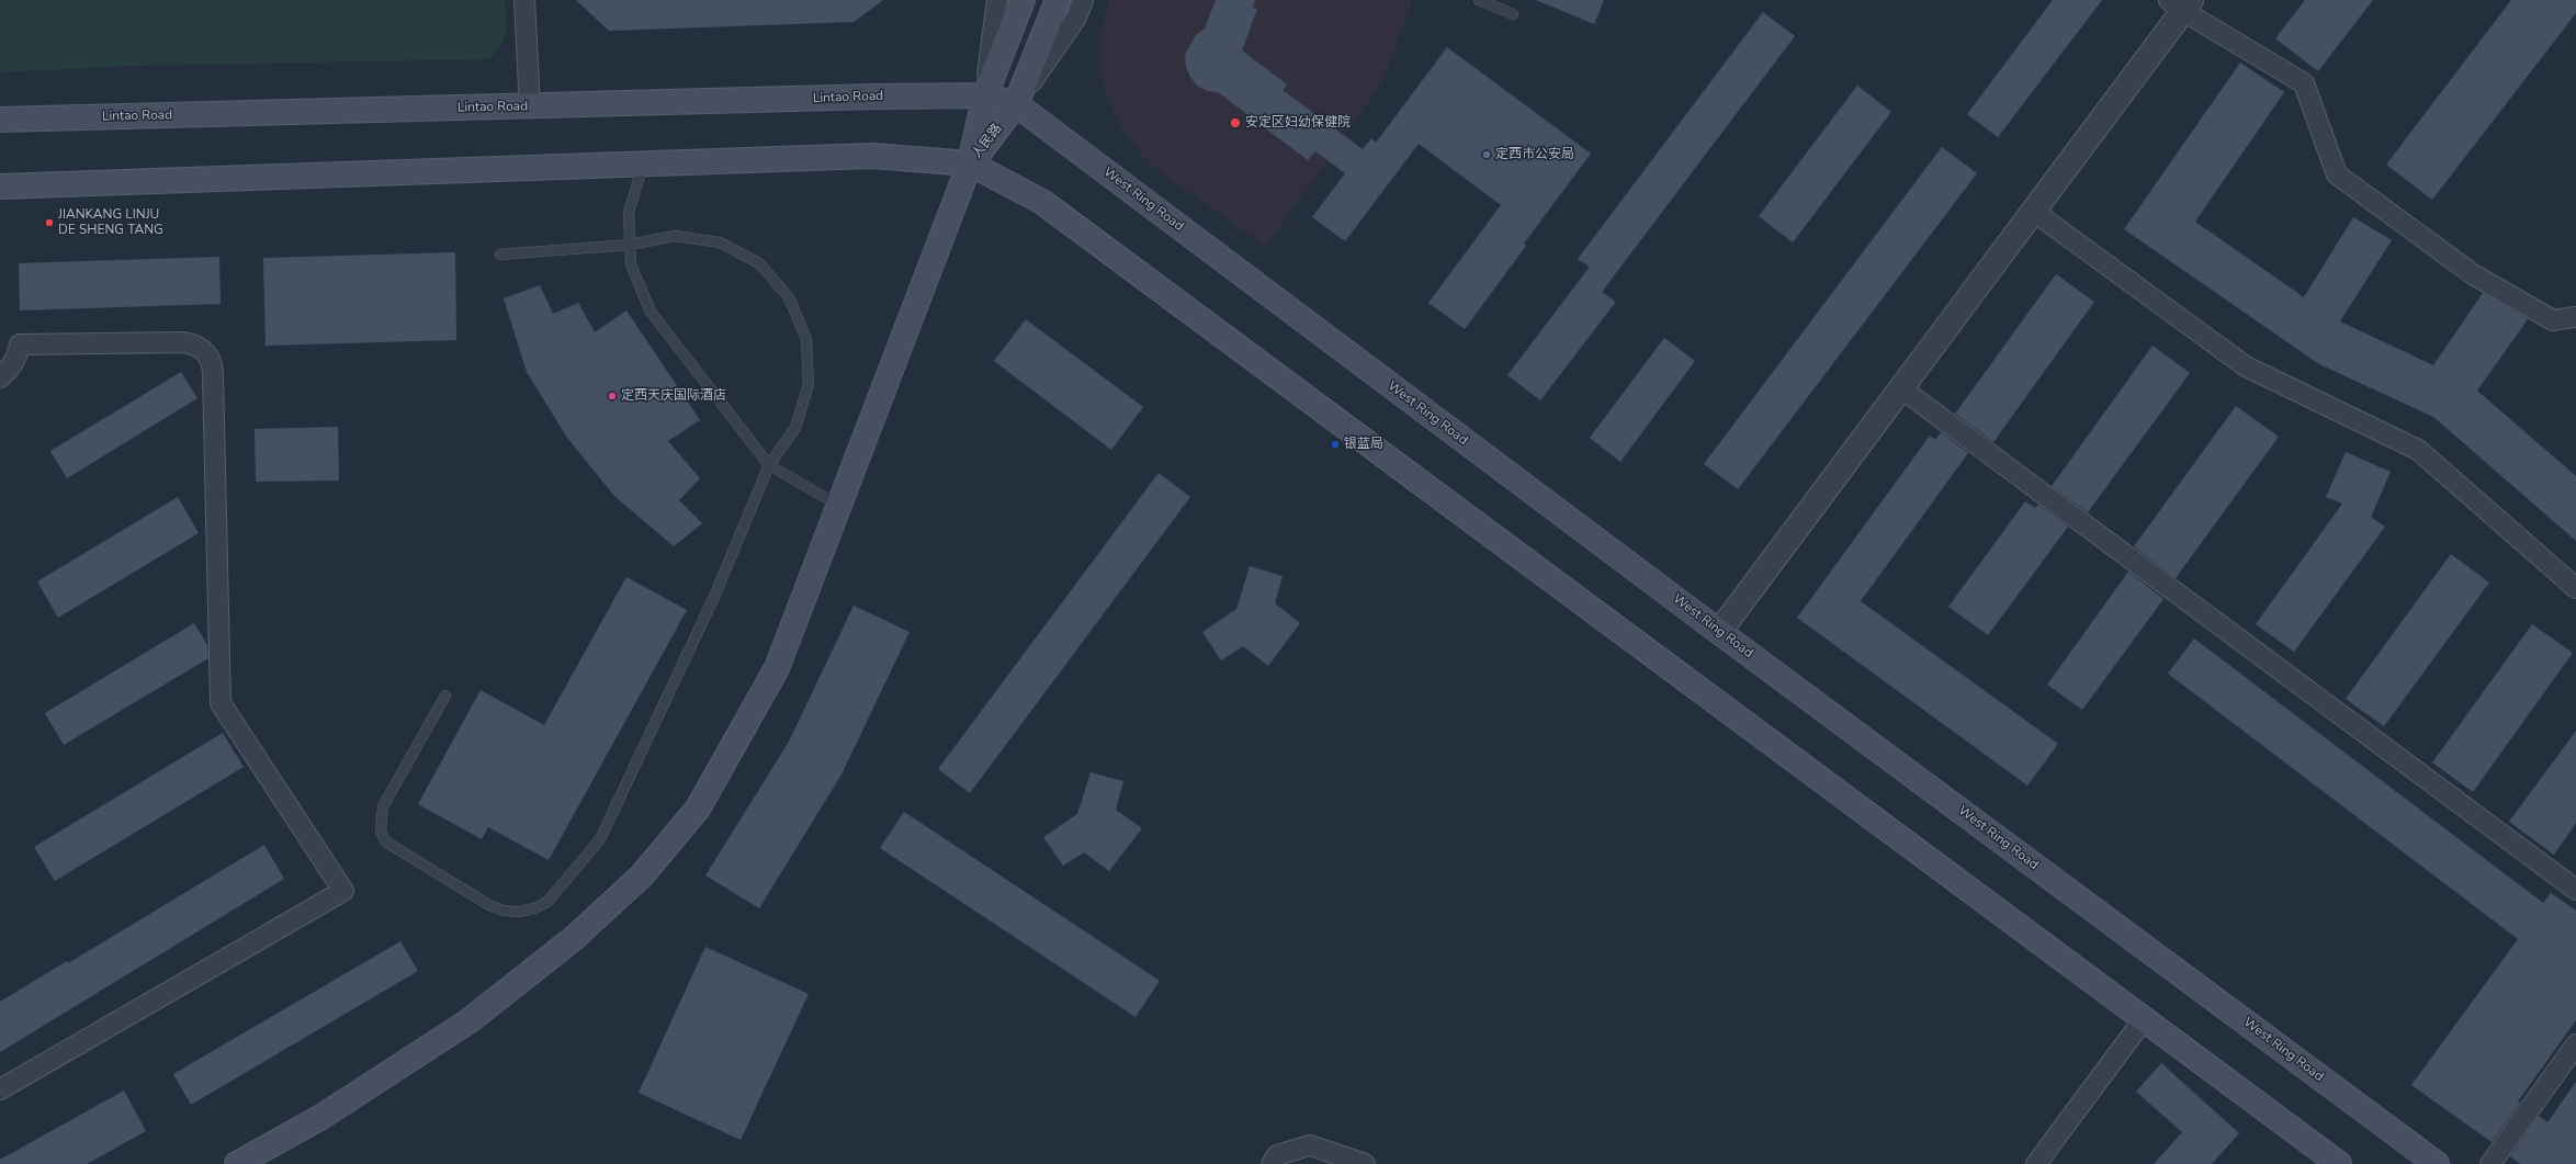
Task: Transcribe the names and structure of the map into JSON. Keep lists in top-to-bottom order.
{
  "streets": {
    "main road": ["Lintao Road", "人民路", "West Ring Road"]
  },
  "crossings": [
    ["Lintao Road", "人民路"],
    ["Lintao Road", "West Ring Road"],
    ["人民路", "West Ring Road"]
  ],
  "places": [
    "安定区妇幼保健院",
    "定西市公安局",
    "JIANKANG LINJU DE SHENG TANG",
    "定西天庆国际酒店",
    "银蓝局"
  ]
}
